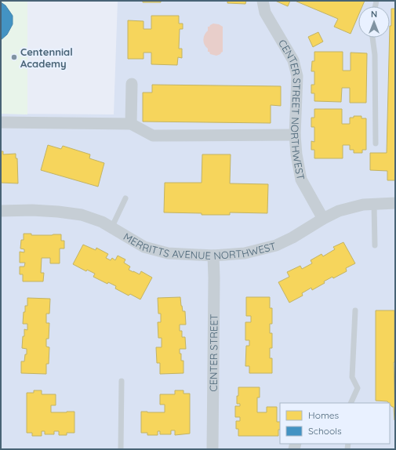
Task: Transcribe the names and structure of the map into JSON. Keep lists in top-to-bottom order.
{
  "streets": {
    "street": ["CENTER STREET NORTHWEST", "MERRITTS AVENUE NORTHWEST", "CENTER STREET"]
  },
  "crossings": [
    ["CENTER STREET NORTHWEST", "MERRITTS AVENUE NORTHWEST"],
    ["MERRITTS AVENUE NORTHWEST", "CENTER STREET"]
  ],
  "places": ["Centennial Academy"],
  "legend": ["Homes", "Schools"],
  "north": "top"
}
